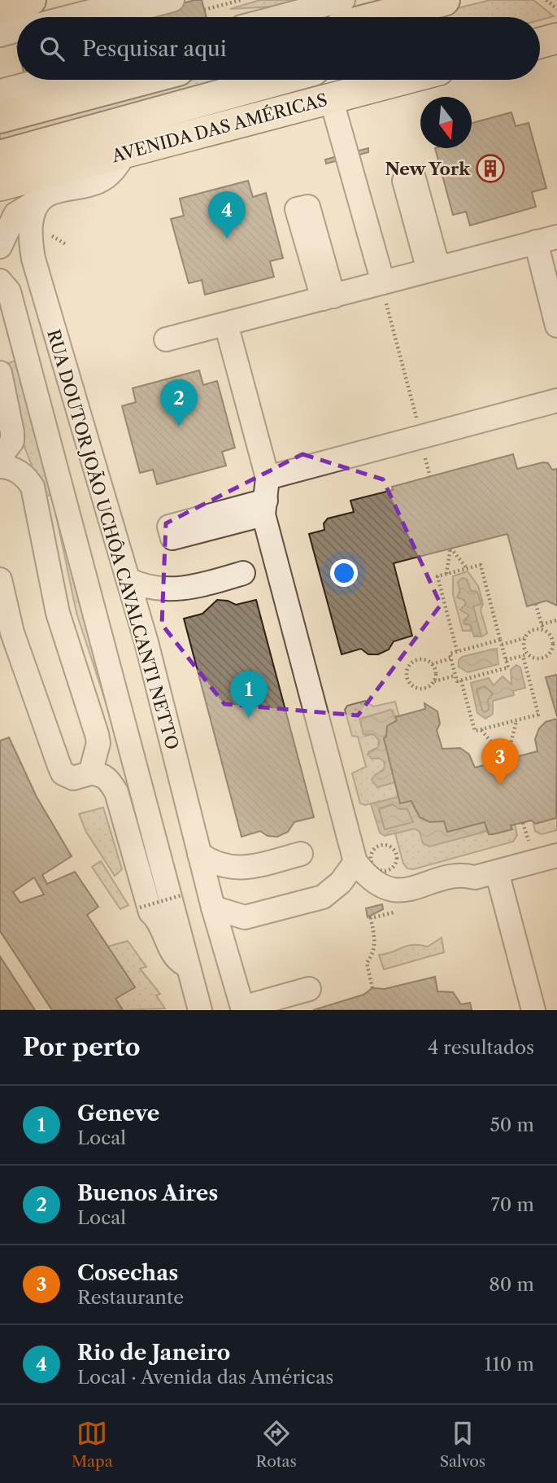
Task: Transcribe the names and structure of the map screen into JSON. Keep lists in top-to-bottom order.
{
  "streets": {
    "main road": ["AVENIDA DAS AMÉRICAS"],
    "street": ["RUA DOUTOR JOÃO UCHÔA CAVALCANTI NETTO"]
  },
  "places": {
    "building": ["New York"]
  },
  "north": "bottom",
  "page": {
    "search": "Pesquisar aqui",
    "pins": [
      "4",
      "2",
      "1",
      "3"
    ],
    "heading": ["Por perto", "4 resultados"],
    "list": [
      {
        "mark": "1",
        "name": "Geneve",
        "note": "Local",
        "value": "50 m"
      },
      {
        "mark": "2",
        "name": "Buenos Aires",
        "note": "Local",
        "value": "70 m"
      },
      {
        "mark": "3",
        "name": "Cosechas",
        "note": "Restaurante",
        "value": "80 m"
      },
      {
        "mark": "4",
        "name": "Rio de Janeiro",
        "note": "Local · Avenida das Américas",
        "value": "110 m"
      }
    ],
    "nav": ["Mapa", "Rotas", "Salvos"]
  }
}
